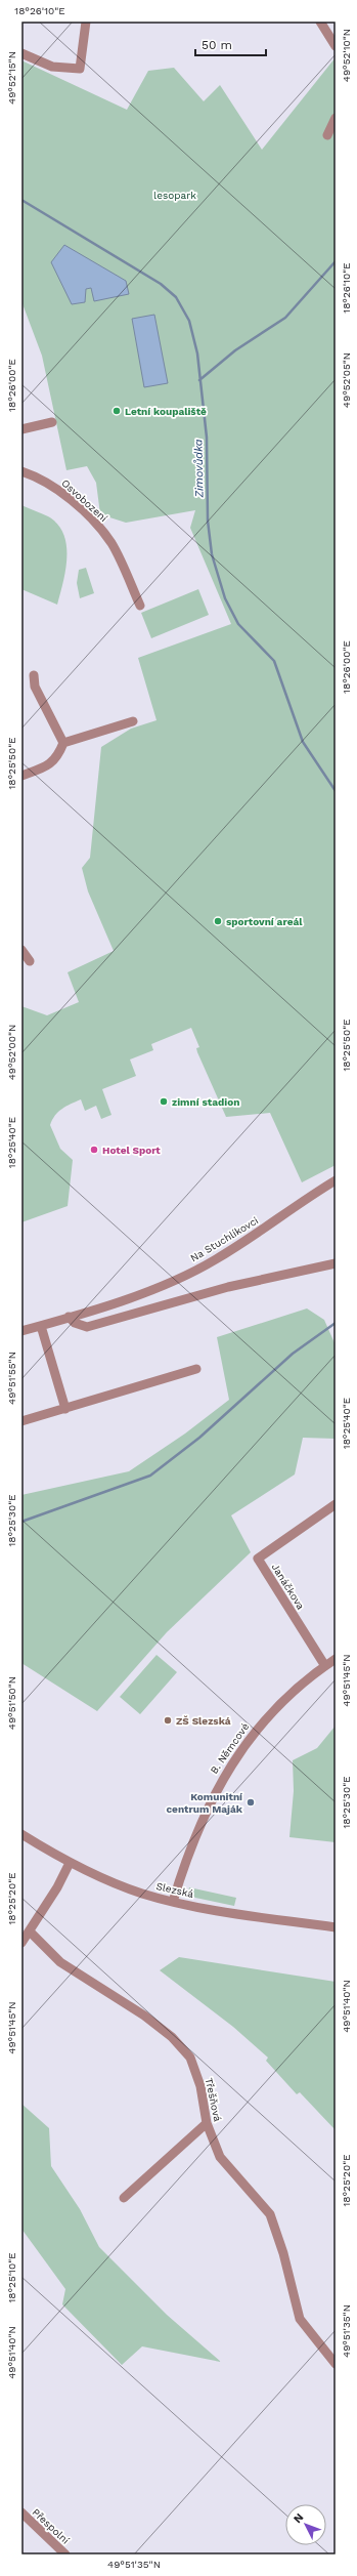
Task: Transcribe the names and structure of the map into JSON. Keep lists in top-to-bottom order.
{
  "streets": {
    "street": [
      "Osvobození",
      "Na Stuchlíkovci",
      "Janáčkova",
      "B. Němcové",
      "Slezská",
      "Třešňová",
      "Přespolní"
    ]
  },
  "crossings": [
    ["Janáčkova", "B. Němcové"],
    ["B. Němcové", "Slezská"]
  ],
  "water": ["Zimovůdka"],
  "parks": ["lesopark"],
  "places": [
    "Letní koupaliště",
    "sportovní areál",
    "zimní stadion",
    "Hotel Sport",
    "ZŠ Slezská",
    "Komunitní centrum Maják"
  ],
  "scale_bar": "50 m",
  "north": "top left",
  "coordinates": [
    "18°26'10\"E",
    "49°52'10\"N",
    "49°52'15\"N",
    "49°52'05\"N",
    "18°26'00\"E",
    "18°25'50\"E",
    "49°52'00\"N",
    "18°25'40\"E",
    "49°51'55\"N",
    "18°25'30\"E",
    "49°51'45\"N",
    "49°51'50\"N",
    "18°25'20\"E",
    "49°51'40\"N",
    "18°25'10\"E",
    "49°51'35\"N"
  ]
}
